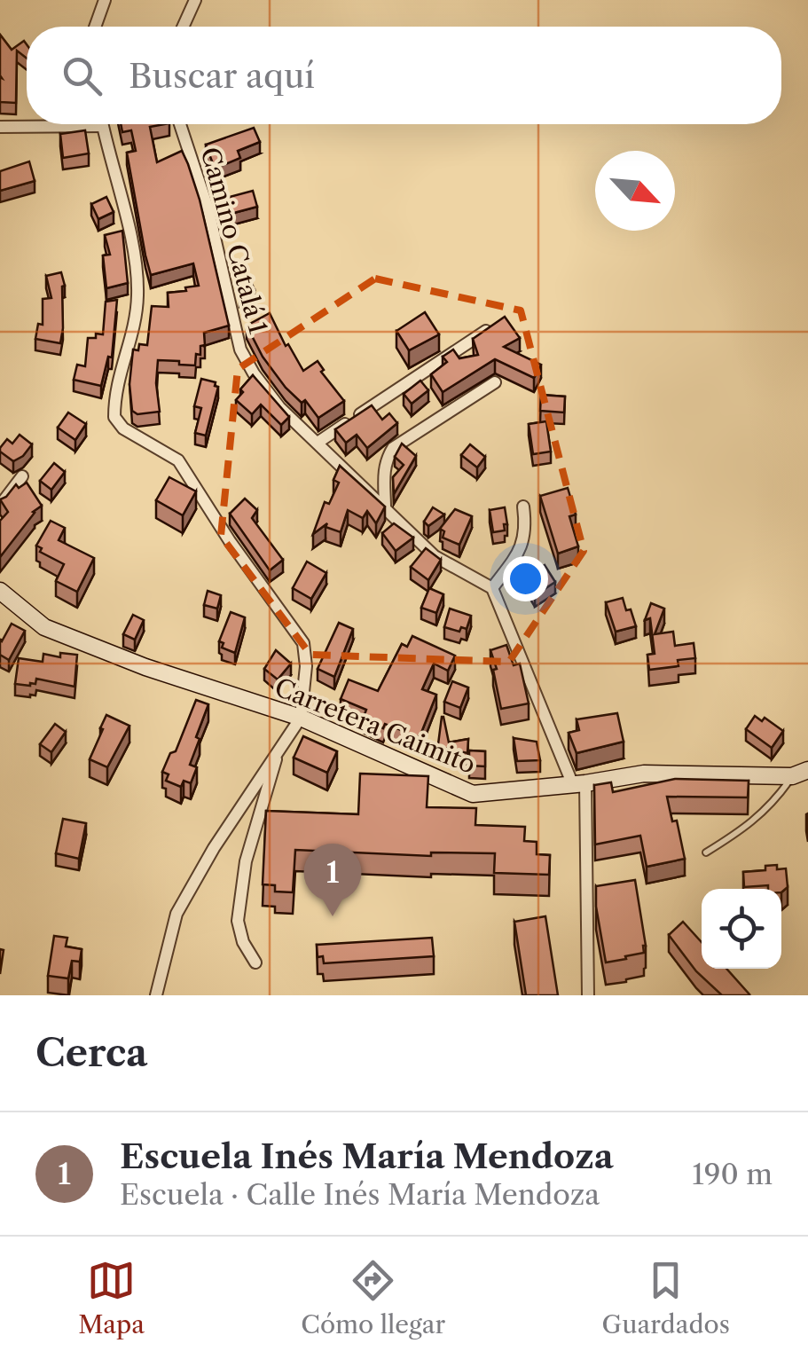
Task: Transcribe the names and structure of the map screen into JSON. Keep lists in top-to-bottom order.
{
  "streets": {
    "street": ["Camino Catalá 1", "Carretera Caimito"]
  },
  "north": "bottom right",
  "page": {
    "search": "Buscar aquí",
    "pins": "1",
    "heading": "Cerca",
    "list": [
      {
        "mark": "1",
        "name": "Escuela Inés María Mendoza",
        "note": "Escuela · Calle Inés María Mendoza",
        "value": "190 m"
      }
    ],
    "nav": ["Mapa", "Cómo llegar", "Guardados"]
  }
}
